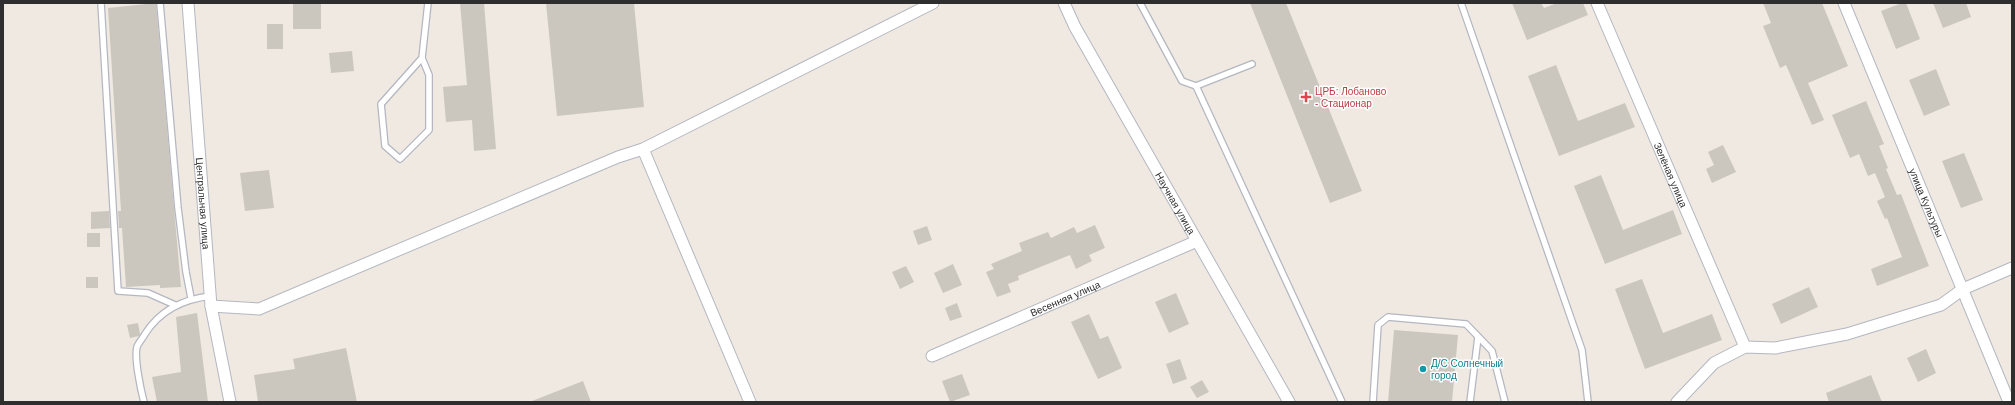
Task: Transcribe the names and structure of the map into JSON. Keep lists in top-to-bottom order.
{
  "streets": {
    "street": [
      "Зелёная улица",
      "улица Культуры",
      "Центральная улица",
      "Научная улица",
      "Весенняя улица"
    ]
  },
  "crossings": [
    ["Научная улица", "Весенняя улица"]
  ],
  "places": {
    "health": ["ЦРБ: Лобаново - Стационар"],
    "other": ["Д/С Солнечный город"]
  }
}
